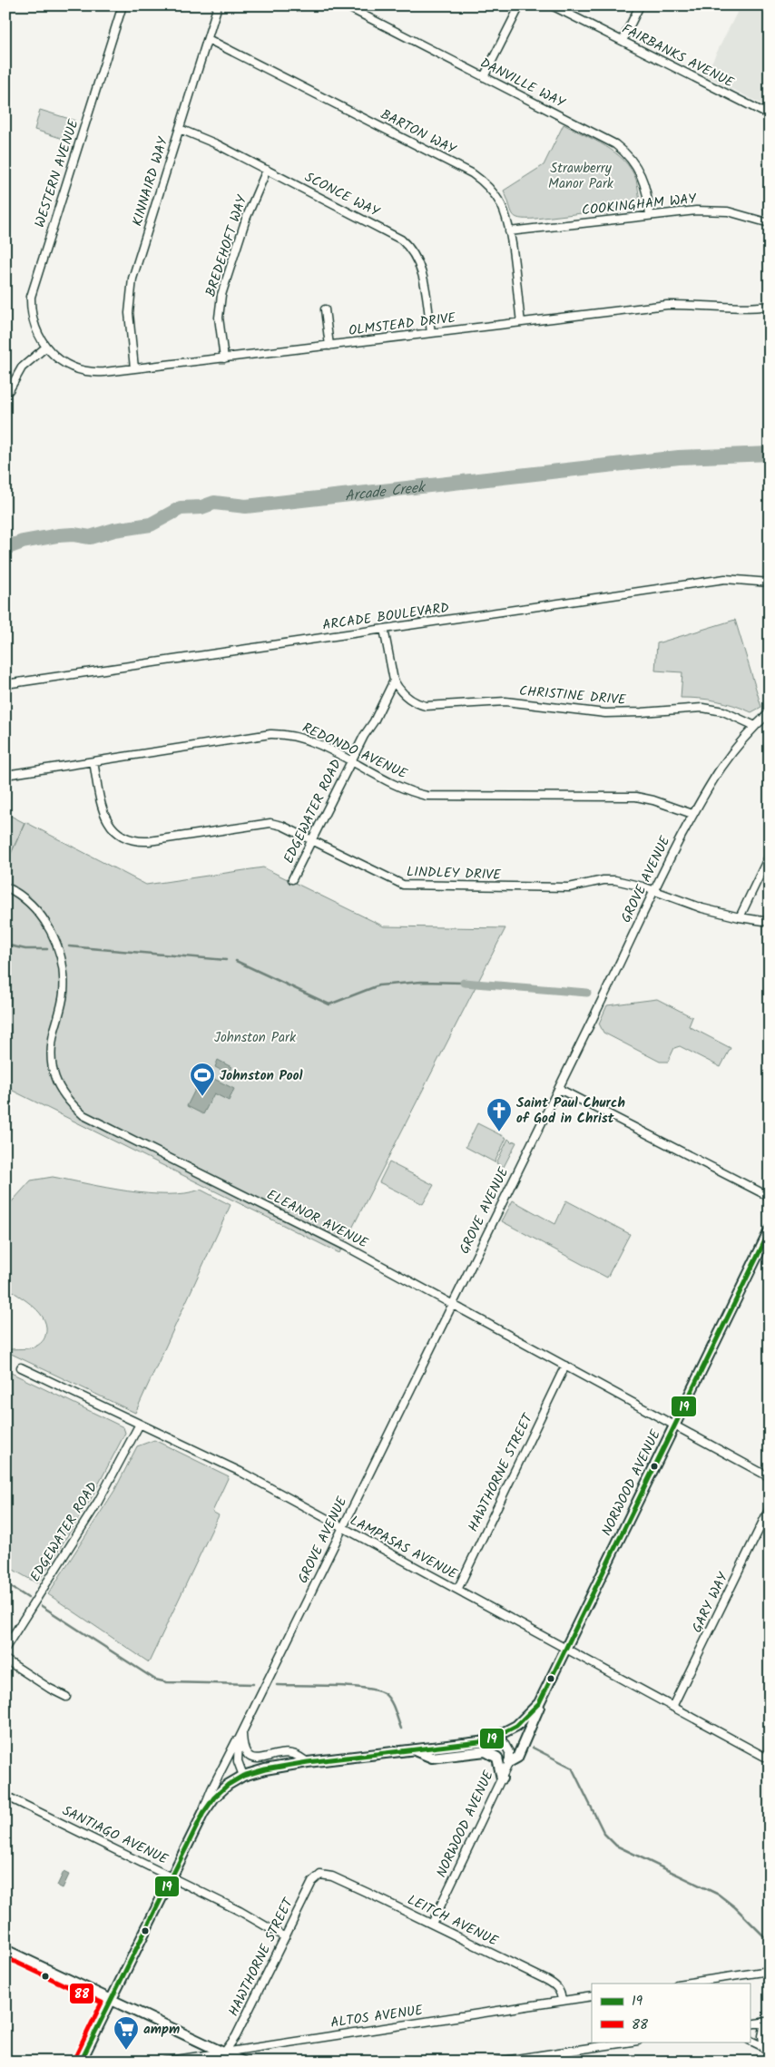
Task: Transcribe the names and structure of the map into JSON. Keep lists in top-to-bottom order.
{
  "streets": {
    "main road": ["GROVE AVENUE", "NORWOOD AVENUE"],
    "street": [
      "FAIRBANKS AVENUE",
      "DANVILLE WAY",
      "BARTON WAY",
      "WESTERN AVENUE",
      "KINNAIRD WAY",
      "SCONCE WAY",
      "COOKINGHAM WAY",
      "BREDEHOFT WAY",
      "OLMSTEAD DRIVE",
      "ARCADE BOULEVARD",
      "CHRISTINE DRIVE",
      "REDONDO AVENUE",
      "EDGEWATER ROAD",
      "LINDLEY DRIVE",
      "ELEANOR AVENUE",
      "HAWTHORNE STREET",
      "LAMPASAS AVENUE",
      "GARY WAY",
      "SANTIAGO AVENUE",
      "LEITCH AVENUE",
      "ALTOS AVENUE"
    ]
  },
  "crossings": [
    ["DANVILLE WAY", "COOKINGHAM WAY"],
    ["BARTON WAY", "KINNAIRD WAY"],
    ["BARTON WAY", "COOKINGHAM WAY"],
    ["BARTON WAY", "OLMSTEAD DRIVE"],
    ["WESTERN AVENUE", "OLMSTEAD DRIVE"],
    ["KINNAIRD WAY", "SCONCE WAY"],
    ["KINNAIRD WAY", "OLMSTEAD DRIVE"],
    ["SCONCE WAY", "BREDEHOFT WAY"],
    ["SCONCE WAY", "OLMSTEAD DRIVE"],
    ["BREDEHOFT WAY", "OLMSTEAD DRIVE"],
    ["CHRISTINE DRIVE", "EDGEWATER ROAD"],
    ["CHRISTINE DRIVE", "GROVE AVENUE"],
    ["REDONDO AVENUE", "EDGEWATER ROAD"],
    ["REDONDO AVENUE", "LINDLEY DRIVE"],
    ["REDONDO AVENUE", "GROVE AVENUE"],
    ["EDGEWATER ROAD", "LINDLEY DRIVE"],
    ["EDGEWATER ROAD", "LAMPASAS AVENUE"],
    ["LINDLEY DRIVE", "GROVE AVENUE"],
    ["GROVE AVENUE", "ELEANOR AVENUE"],
    ["GROVE AVENUE", "LAMPASAS AVENUE"],
    ["GROVE AVENUE", "SANTIAGO AVENUE"],
    ["ELEANOR AVENUE", "HAWTHORNE STREET"],
    ["ELEANOR AVENUE", "NORWOOD AVENUE"],
    ["HAWTHORNE STREET", "LAMPASAS AVENUE"],
    ["HAWTHORNE STREET", "SANTIAGO AVENUE"],
    ["HAWTHORNE STREET", "LEITCH AVENUE"],
    ["HAWTHORNE STREET", "ALTOS AVENUE"],
    ["NORWOOD AVENUE", "LAMPASAS AVENUE"],
    ["NORWOOD AVENUE", "LEITCH AVENUE"],
    ["LAMPASAS AVENUE", "GARY WAY"],
    ["LEITCH AVENUE", "ALTOS AVENUE"]
  ],
  "water": ["Arcade Creek"],
  "parks": ["Strawberry Manor Park", "Johnston Park"],
  "places": {
    "sports": ["Johnston Pool"],
    "church": ["Saint Paul Church of God in Christ"],
    "supermarket": ["ampm"]
  },
  "lines": ["transit line 19", "transit line 88"],
  "legend": ["19", "88"]
}
